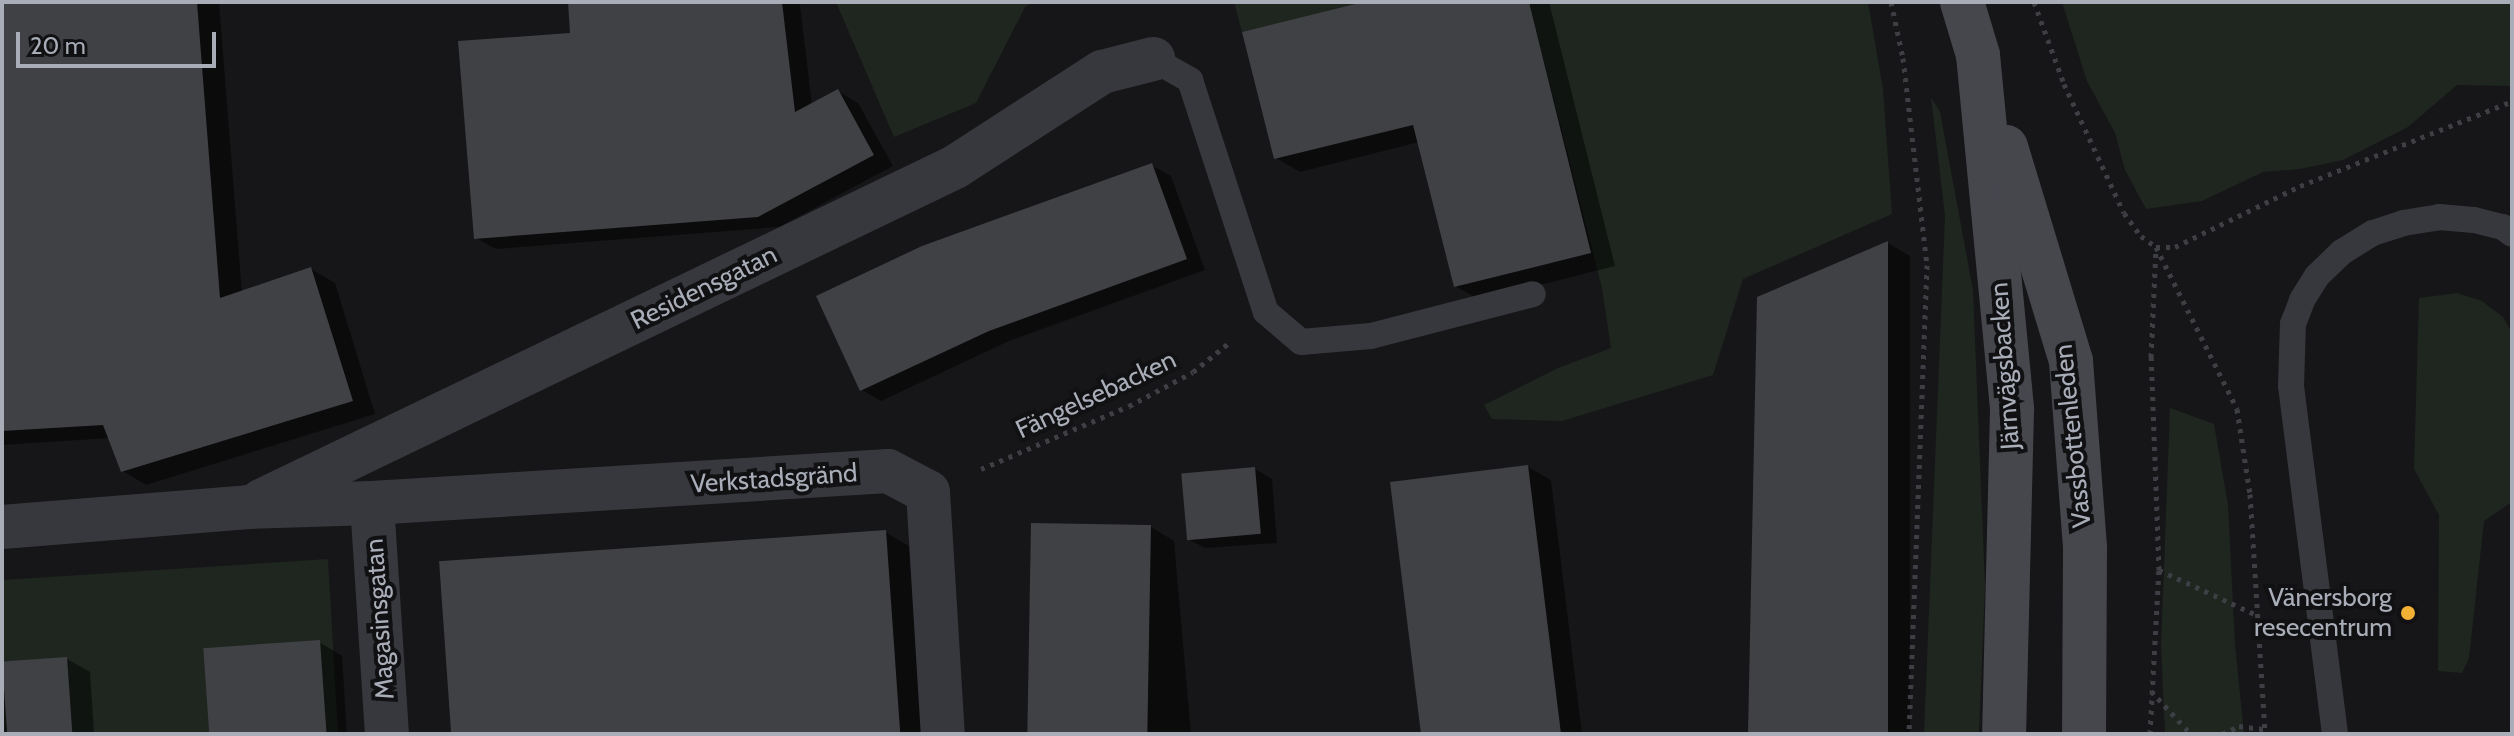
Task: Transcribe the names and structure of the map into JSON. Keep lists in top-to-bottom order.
{
  "streets": {
    "main road": ["Järnvägsbacken", "Vassbottenleden"],
    "street": ["Residensgatan", "Verkstadsgränd", "Magasinsgatan"],
    "path": ["Fängelsebacken"]
  },
  "crossings": [
    ["Residensgatan", "Verkstadsgränd"],
    ["Residensgatan", "Magasinsgatan"],
    ["Järnvägsbacken", "Vassbottenleden"],
    ["Fängelsebacken", "Verkstadsgränd"],
    ["Verkstadsgränd", "Magasinsgatan"]
  ],
  "places": ["Vänersborg resecentrum"],
  "scale_bar": "20 m"
}
